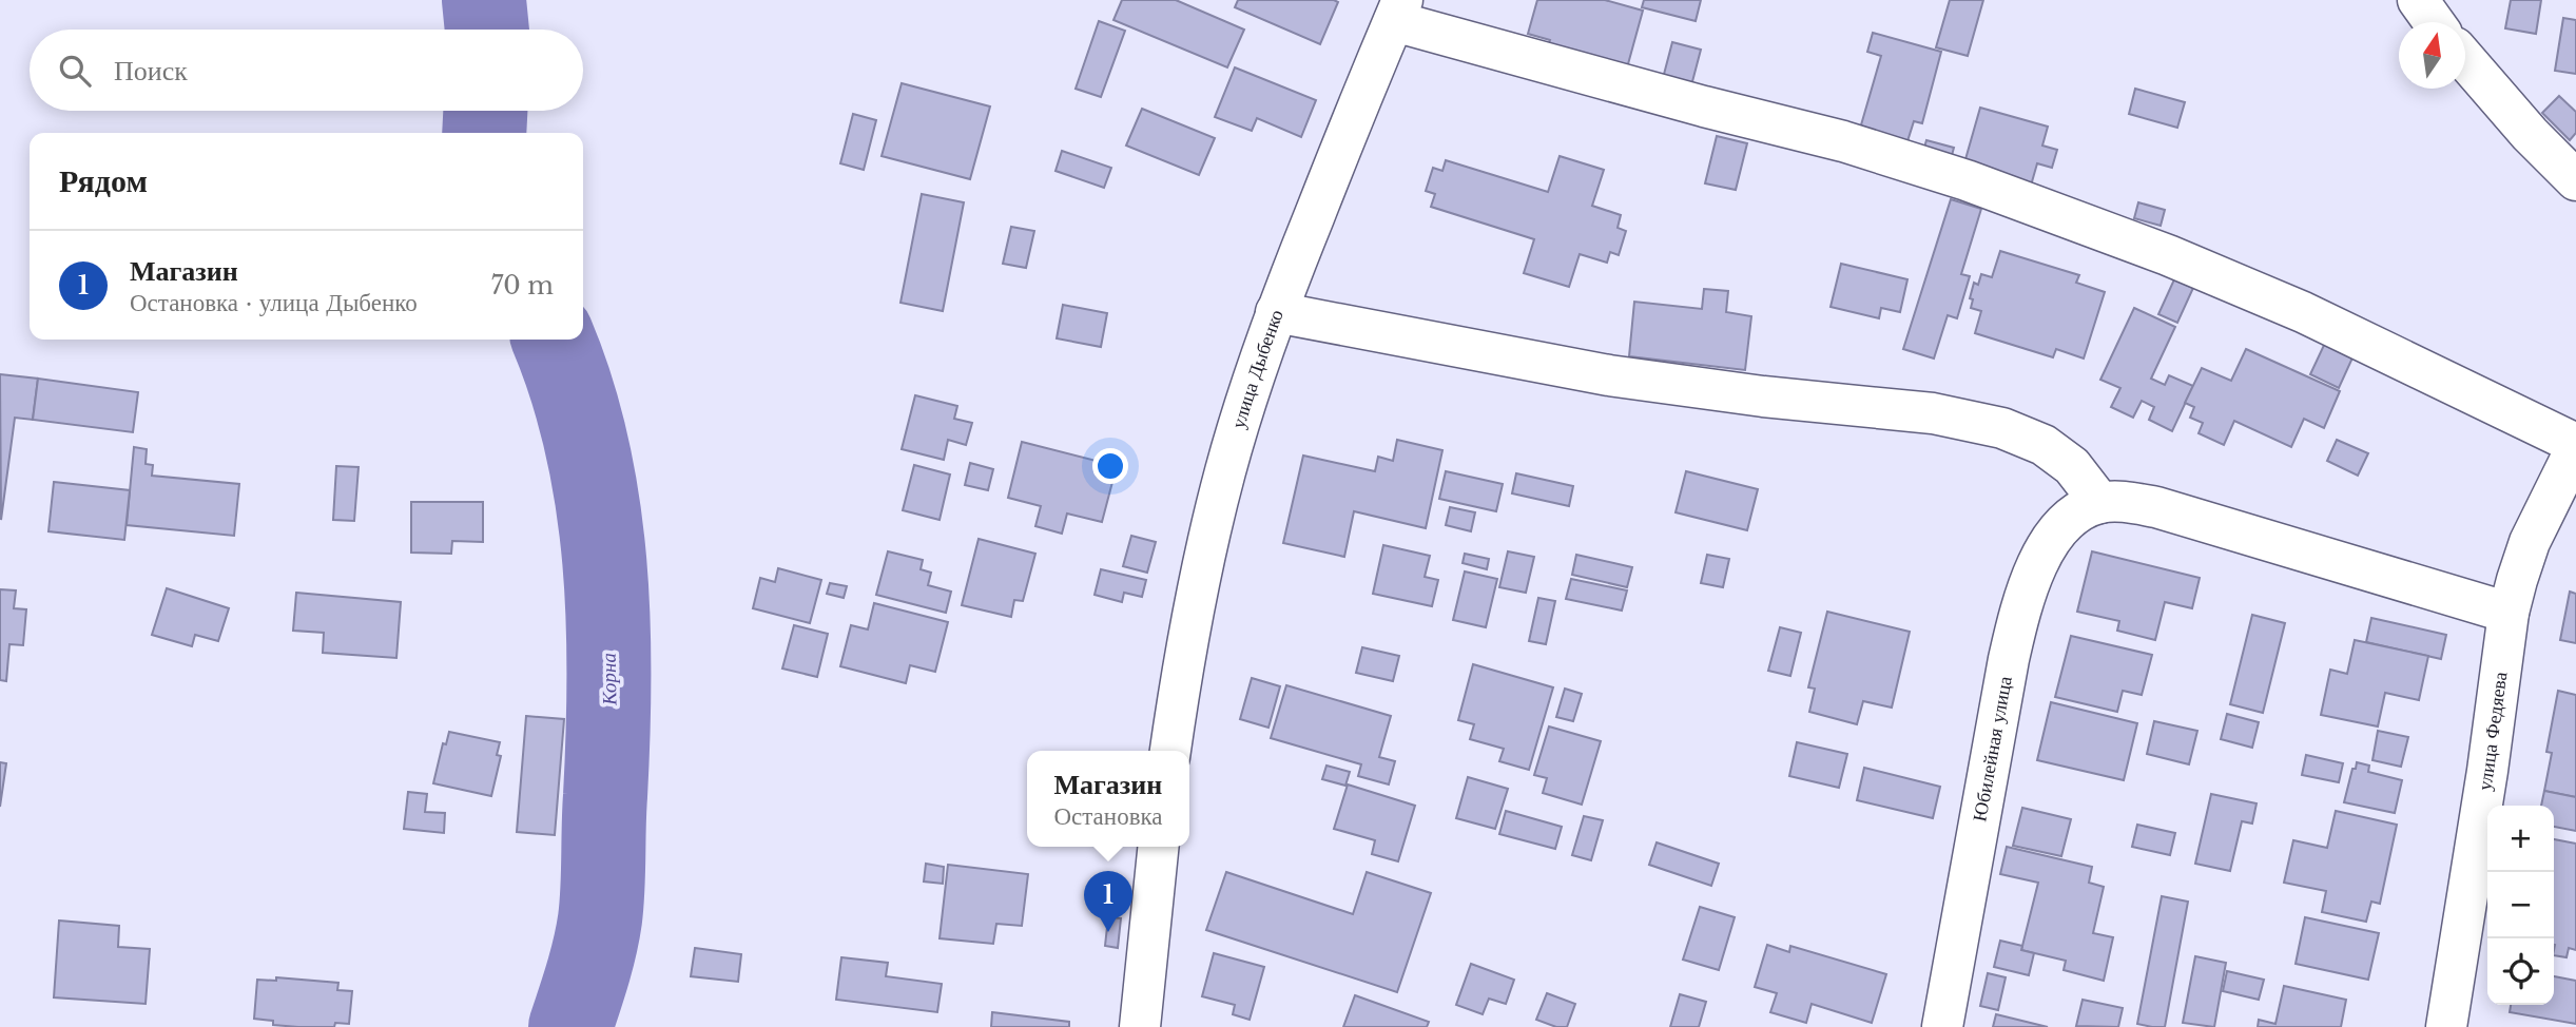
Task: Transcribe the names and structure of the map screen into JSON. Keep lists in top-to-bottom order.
{
  "streets": {
    "street": ["улица Дыбенко", "улица Федяева", "Юбилейная улица"]
  },
  "water": ["Корна"],
  "north": "top",
  "page": {
    "search": "Поиск",
    "heading": "Рядом",
    "list": [
      {
        "mark": "1",
        "name": "Магазин",
        "note": "Остановка · улица Дыбенко",
        "value": "70 m"
      }
    ],
    "popup": ["Магазин", "Остановка"],
    "map_buttons": ["+", "−"],
    "pins": "1"
  }
}
